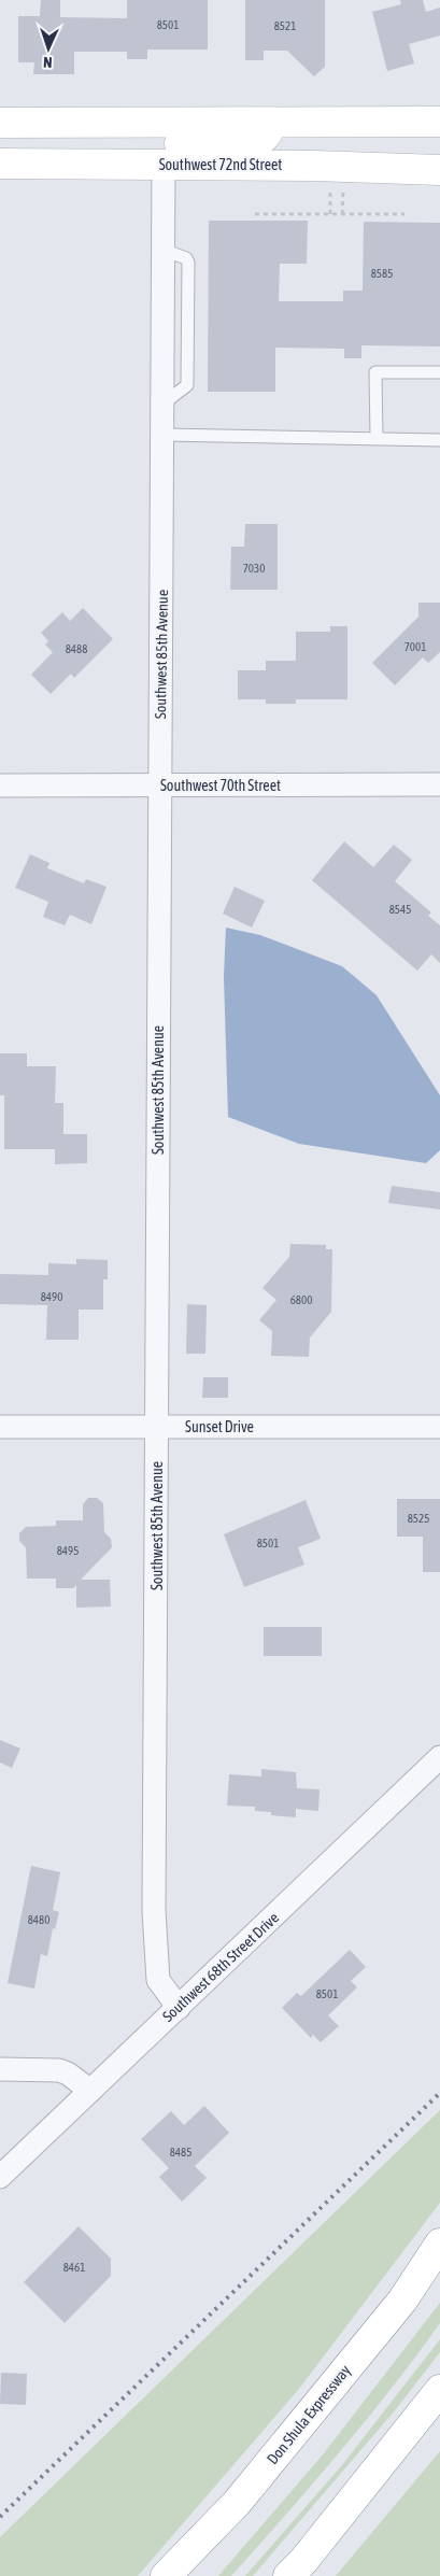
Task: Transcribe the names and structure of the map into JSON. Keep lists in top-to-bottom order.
{
  "streets": {
    "main road": ["Southwest 72nd Street", "Don Shula Expressway"],
    "street": [
      "Southwest 85th Avenue",
      "Southwest 70th Street",
      "Sunset Drive",
      "Southwest 68th Street Drive"
    ]
  },
  "crossings": [
    ["Southwest 72nd Street", "Southwest 85th Avenue"],
    ["Southwest 85th Avenue", "Southwest 70th Street"],
    ["Southwest 85th Avenue", "Sunset Drive"],
    ["Southwest 85th Avenue", "Southwest 68th Street Drive"]
  ],
  "house_numbers": [
    "8501",
    "8521",
    "8585",
    "7030",
    "7001",
    "8488",
    "8545",
    "8490",
    "6800",
    "8525",
    "8501",
    "8495",
    "8480",
    "8501",
    "8485",
    "8461"
  ],
  "north": "bottom"
}
